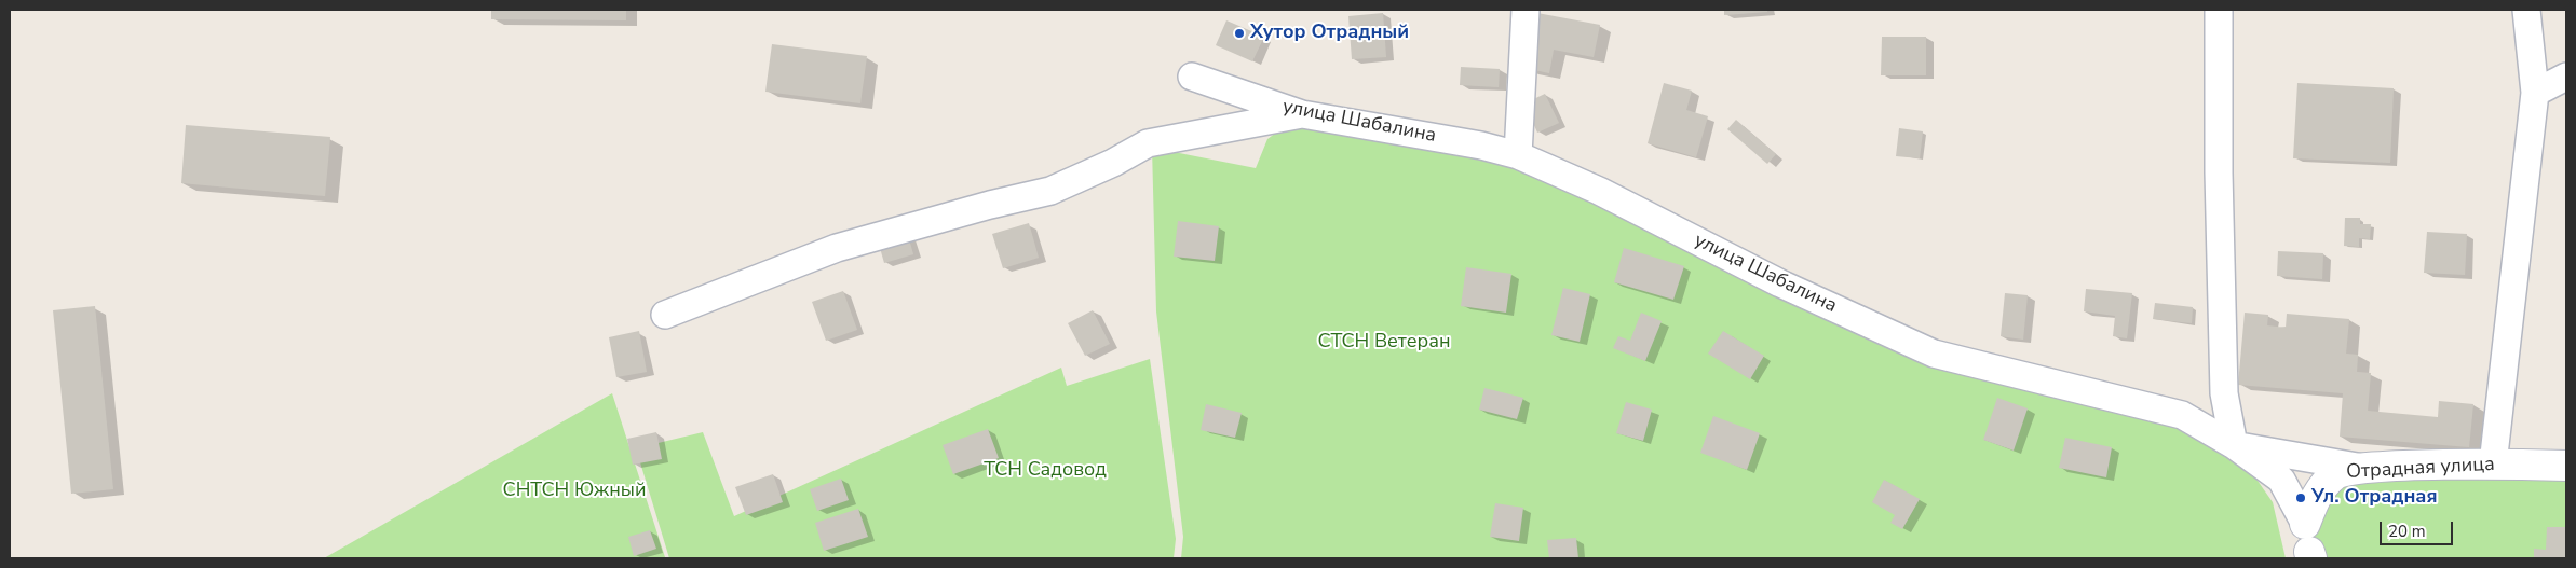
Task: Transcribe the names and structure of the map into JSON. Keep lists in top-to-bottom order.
{
  "streets": {
    "main road": ["Отрадная улица"],
    "street": ["улица Шабалина"]
  },
  "crossings": [
    ["улица Шабалина", "Отрадная улица"]
  ],
  "parks": ["СТСН Ветеран", "ТСН Садовод", "СНТСН Южный"],
  "places": ["Хутор Отрадный", "Ул. Отрадная"],
  "scale_bar": "20 m"
}
